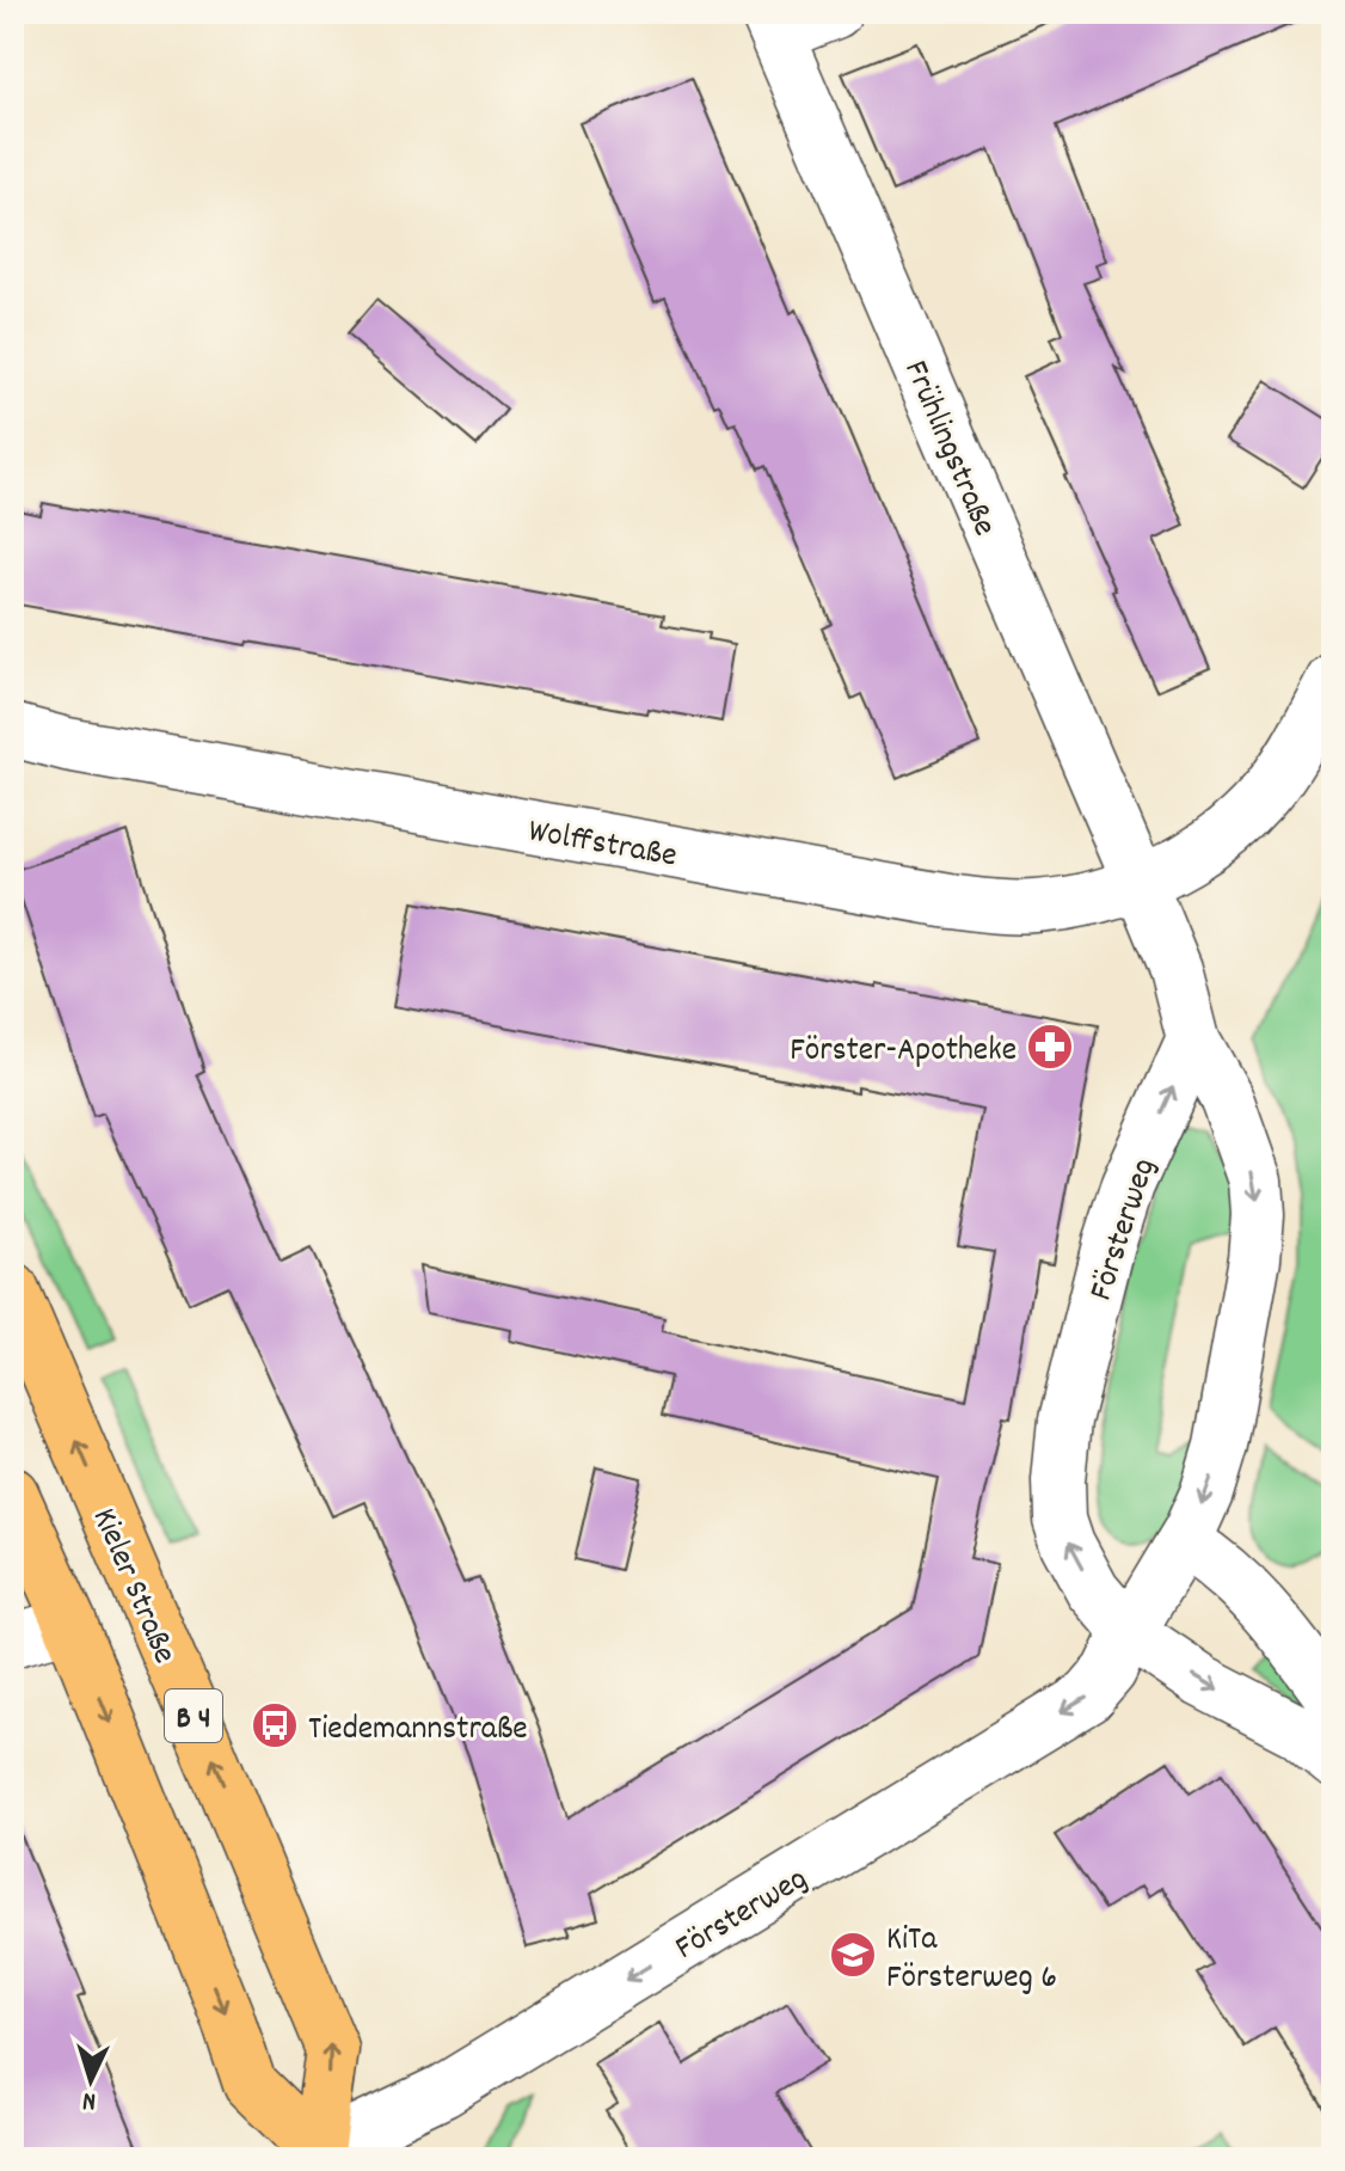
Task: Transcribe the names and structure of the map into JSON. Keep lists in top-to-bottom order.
{
  "streets": {
    "main road": ["Kieler Straße", "B 4"],
    "street": ["Frühlingstraße", "Wolffstraße", "Försterweg"]
  },
  "crossings": [
    ["Frühlingstraße", "Wolffstraße"],
    ["Frühlingstraße", "Försterweg"],
    ["Wolffstraße", "Försterweg"],
    ["Försterweg", "Kieler Straße"],
    ["Försterweg", "B 4"],
    ["Kieler Straße", "B 4"]
  ],
  "places": {
    "pharmacy": ["Förster-Apotheke"],
    "bus stop": ["Tiedemannstraße"],
    "school or university": ["KiTa Försterweg 6"]
  },
  "north": "bottom"
}
